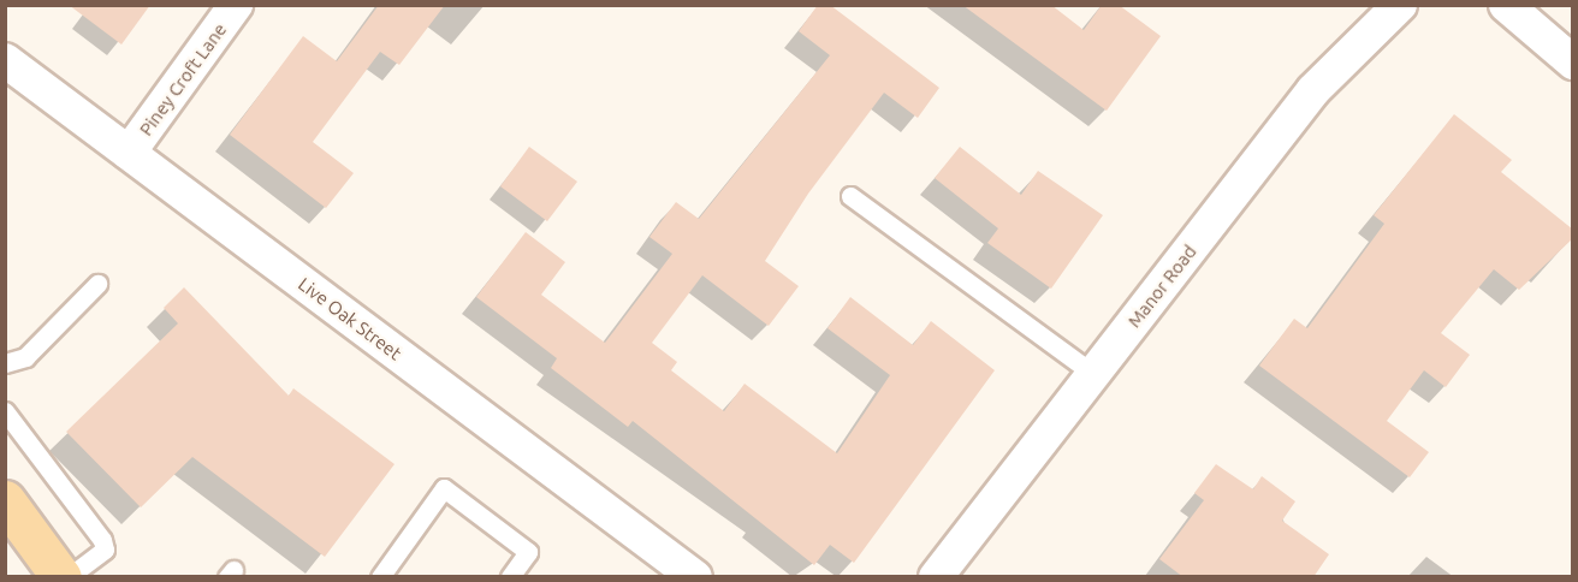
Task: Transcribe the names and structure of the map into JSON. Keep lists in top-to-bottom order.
{
  "streets": {
    "street": ["Piney Croft Lane", "Manor Road", "Live Oak Street"]
  },
  "crossings": [
    ["Piney Croft Lane", "Live Oak Street"]
  ]
}
